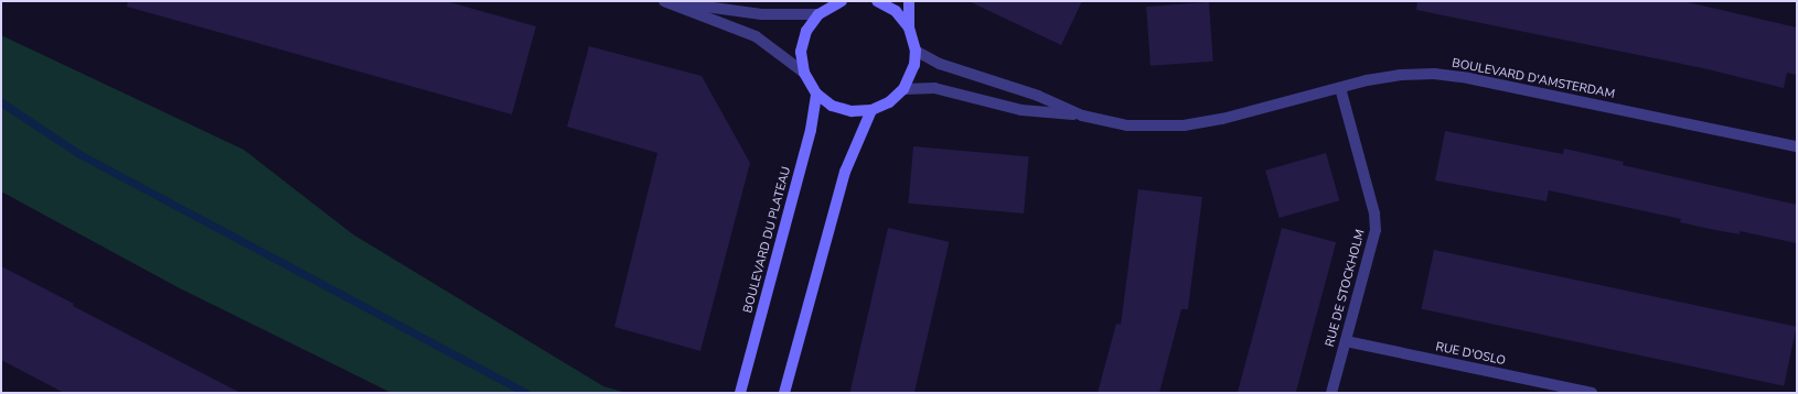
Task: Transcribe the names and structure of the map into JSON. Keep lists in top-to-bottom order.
{
  "streets": {
    "main road": ["BOULEVARD DU PLATEAU"],
    "street": ["BOULEVARD D'AMSTERDAM", "RUE DE STOCKHOLM", "RUE D'OSLO"]
  },
  "crossings": [
    ["BOULEVARD D'AMSTERDAM", "RUE DE STOCKHOLM"],
    ["RUE DE STOCKHOLM", "RUE D'OSLO"]
  ]
}
